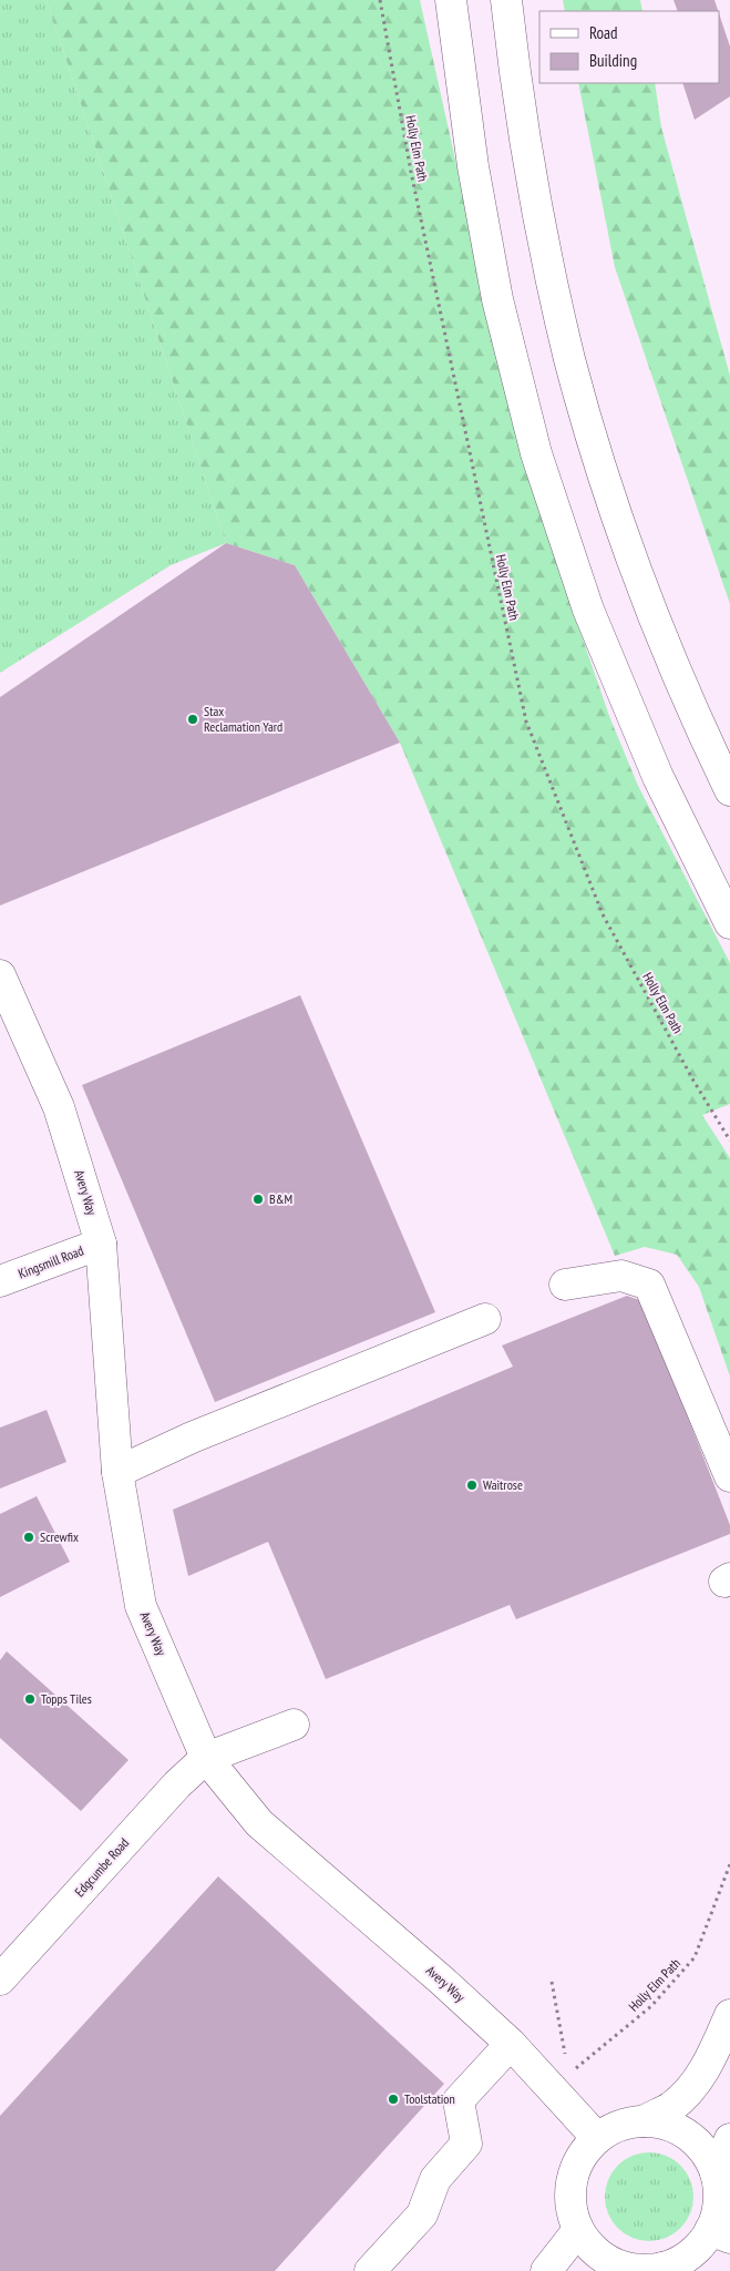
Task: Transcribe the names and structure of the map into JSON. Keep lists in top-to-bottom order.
{
  "streets": {
    "main road": ["Avery Way", "Kingsmill Road", "Edgcumbe Road"],
    "path": ["Holly Elm Path"]
  },
  "crossings": [
    ["Holly Elm Path", "Avery Way"],
    ["Avery Way", "Kingsmill Road"],
    ["Avery Way", "Edgcumbe Road"]
  ],
  "places": [
    "Stax Reclamation Yard",
    "B&M",
    "Waitrose",
    "Screwfix",
    "Topps Tiles",
    "Toolstation"
  ],
  "legend": ["Road", "Building"]
}
